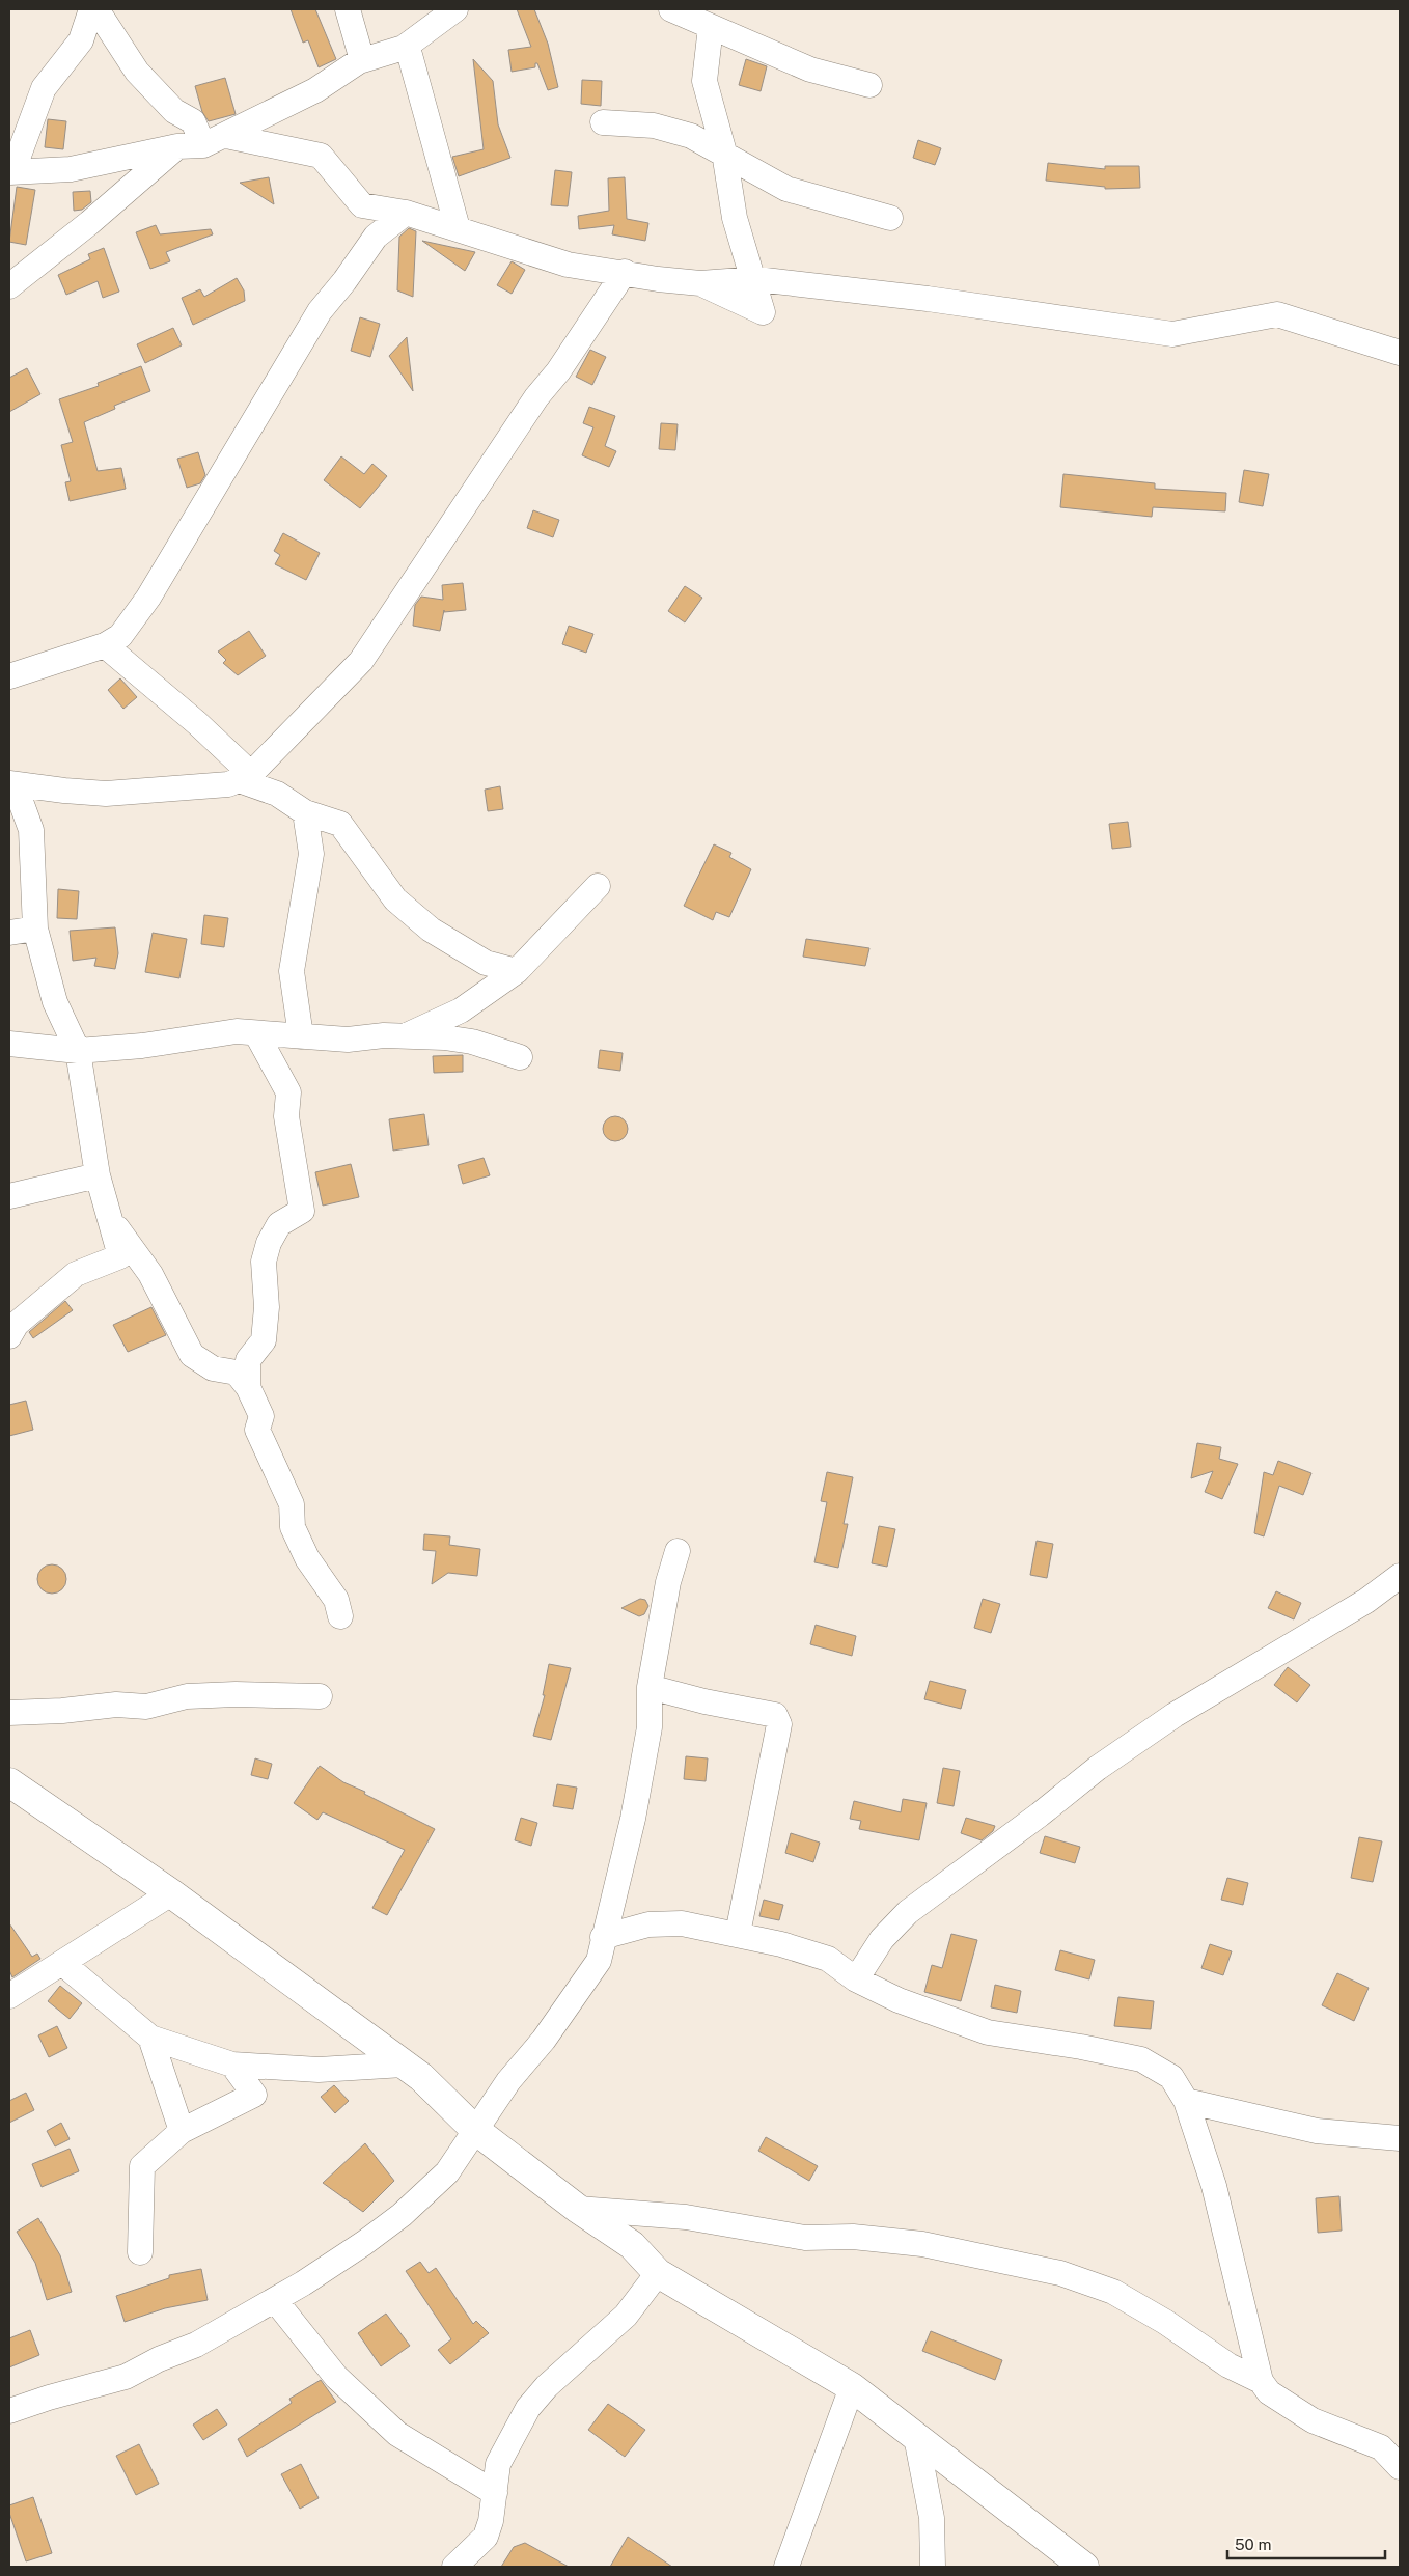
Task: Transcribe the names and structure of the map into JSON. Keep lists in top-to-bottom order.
{
  "scale_bar": "50 m"
}
